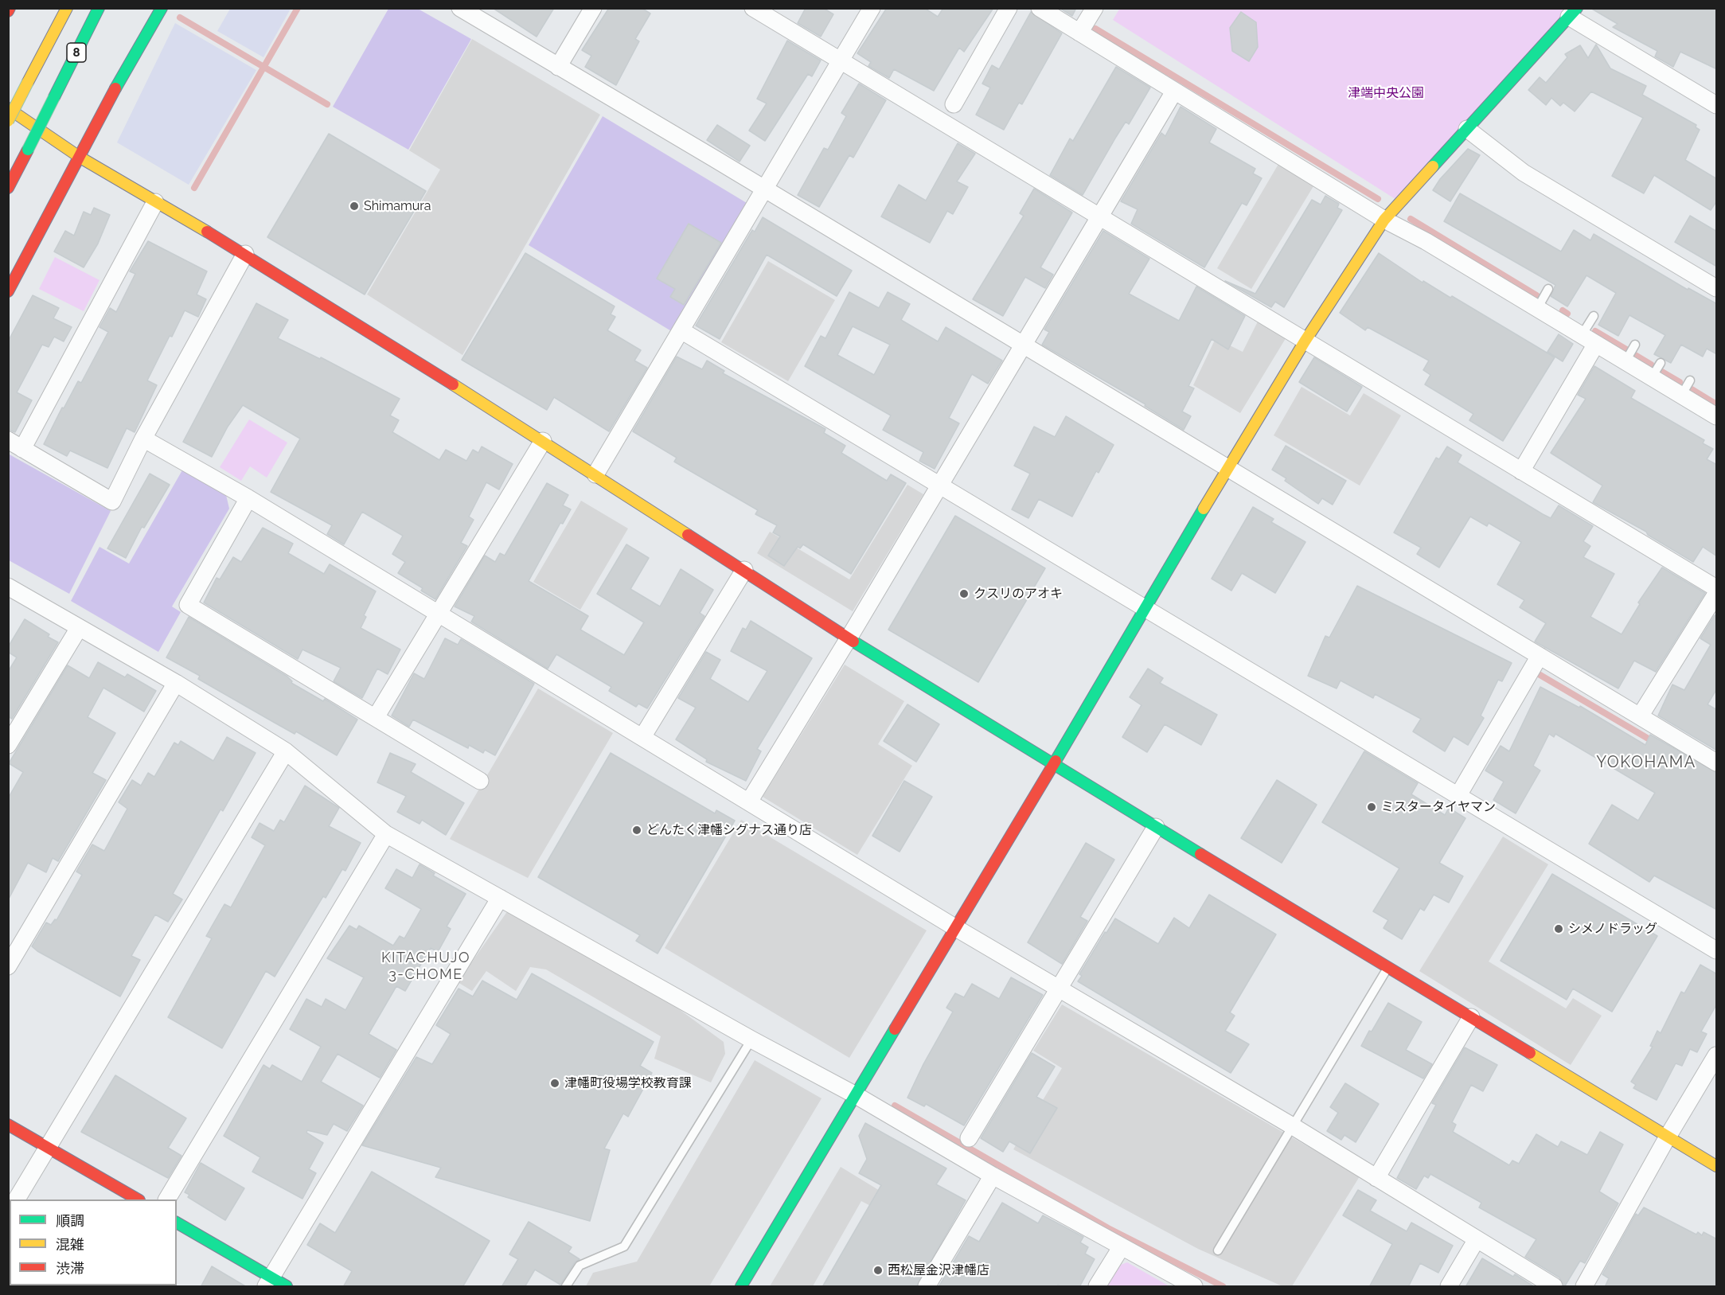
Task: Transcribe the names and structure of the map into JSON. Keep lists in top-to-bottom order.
{
  "streets": {
    "main road": ["8"]
  },
  "districts": ["YOKOHAMA", "KITACHUJO 3-CHOME"],
  "parks": ["津端中央公園"],
  "places": [
    "Shimamura",
    "クスリのアオキ",
    "ミスタータイヤマン",
    "どんたく津幡シグナス通り店",
    "シメノドラッグ",
    "津幡町役場学校教育課",
    "西松屋金沢津幡店"
  ],
  "legend": ["順調", "混雑", "渋滞"]
}
